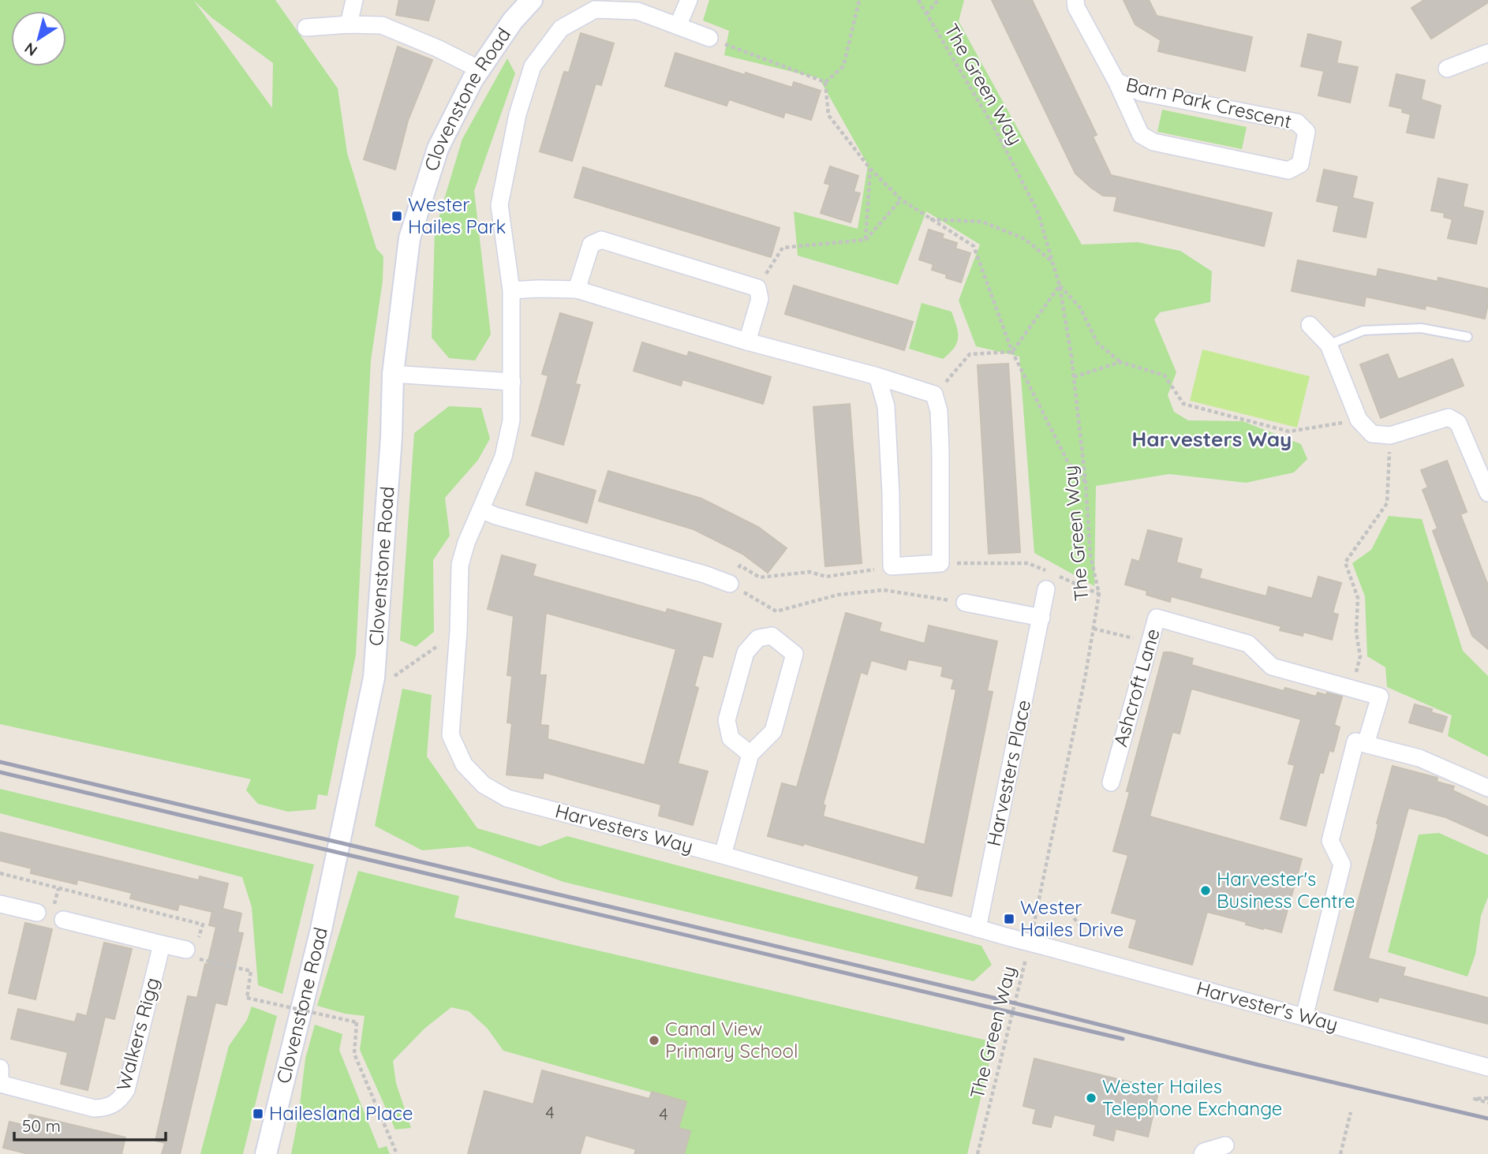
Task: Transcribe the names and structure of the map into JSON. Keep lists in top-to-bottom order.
{
  "streets": {
    "street": [
      "Clovenstone Road",
      "Barn Park Crescent",
      "Ashcroft Lane",
      "Harvesters Place",
      "Harvesters Way",
      "Harvester's Way",
      "Walkers Rigg"
    ],
    "path": ["The Green Way"]
  },
  "crossings": [
    ["Harvesters Place", "Harvesters Way"],
    ["Harvesters Way", "Harvester's Way"]
  ],
  "districts": ["Harvesters Way"],
  "places": {
    "transit": ["Wester Hailes Park", "Wester Hailes Drive", "Hailesland Place"],
    "other": ["Harvester's Business Centre", "Canal View Primary School", "Wester Hailes Telephone Exchange"]
  },
  "house_numbers": ["4", "4"],
  "scale_bar": "50 m",
  "north": "bottom left"
}
